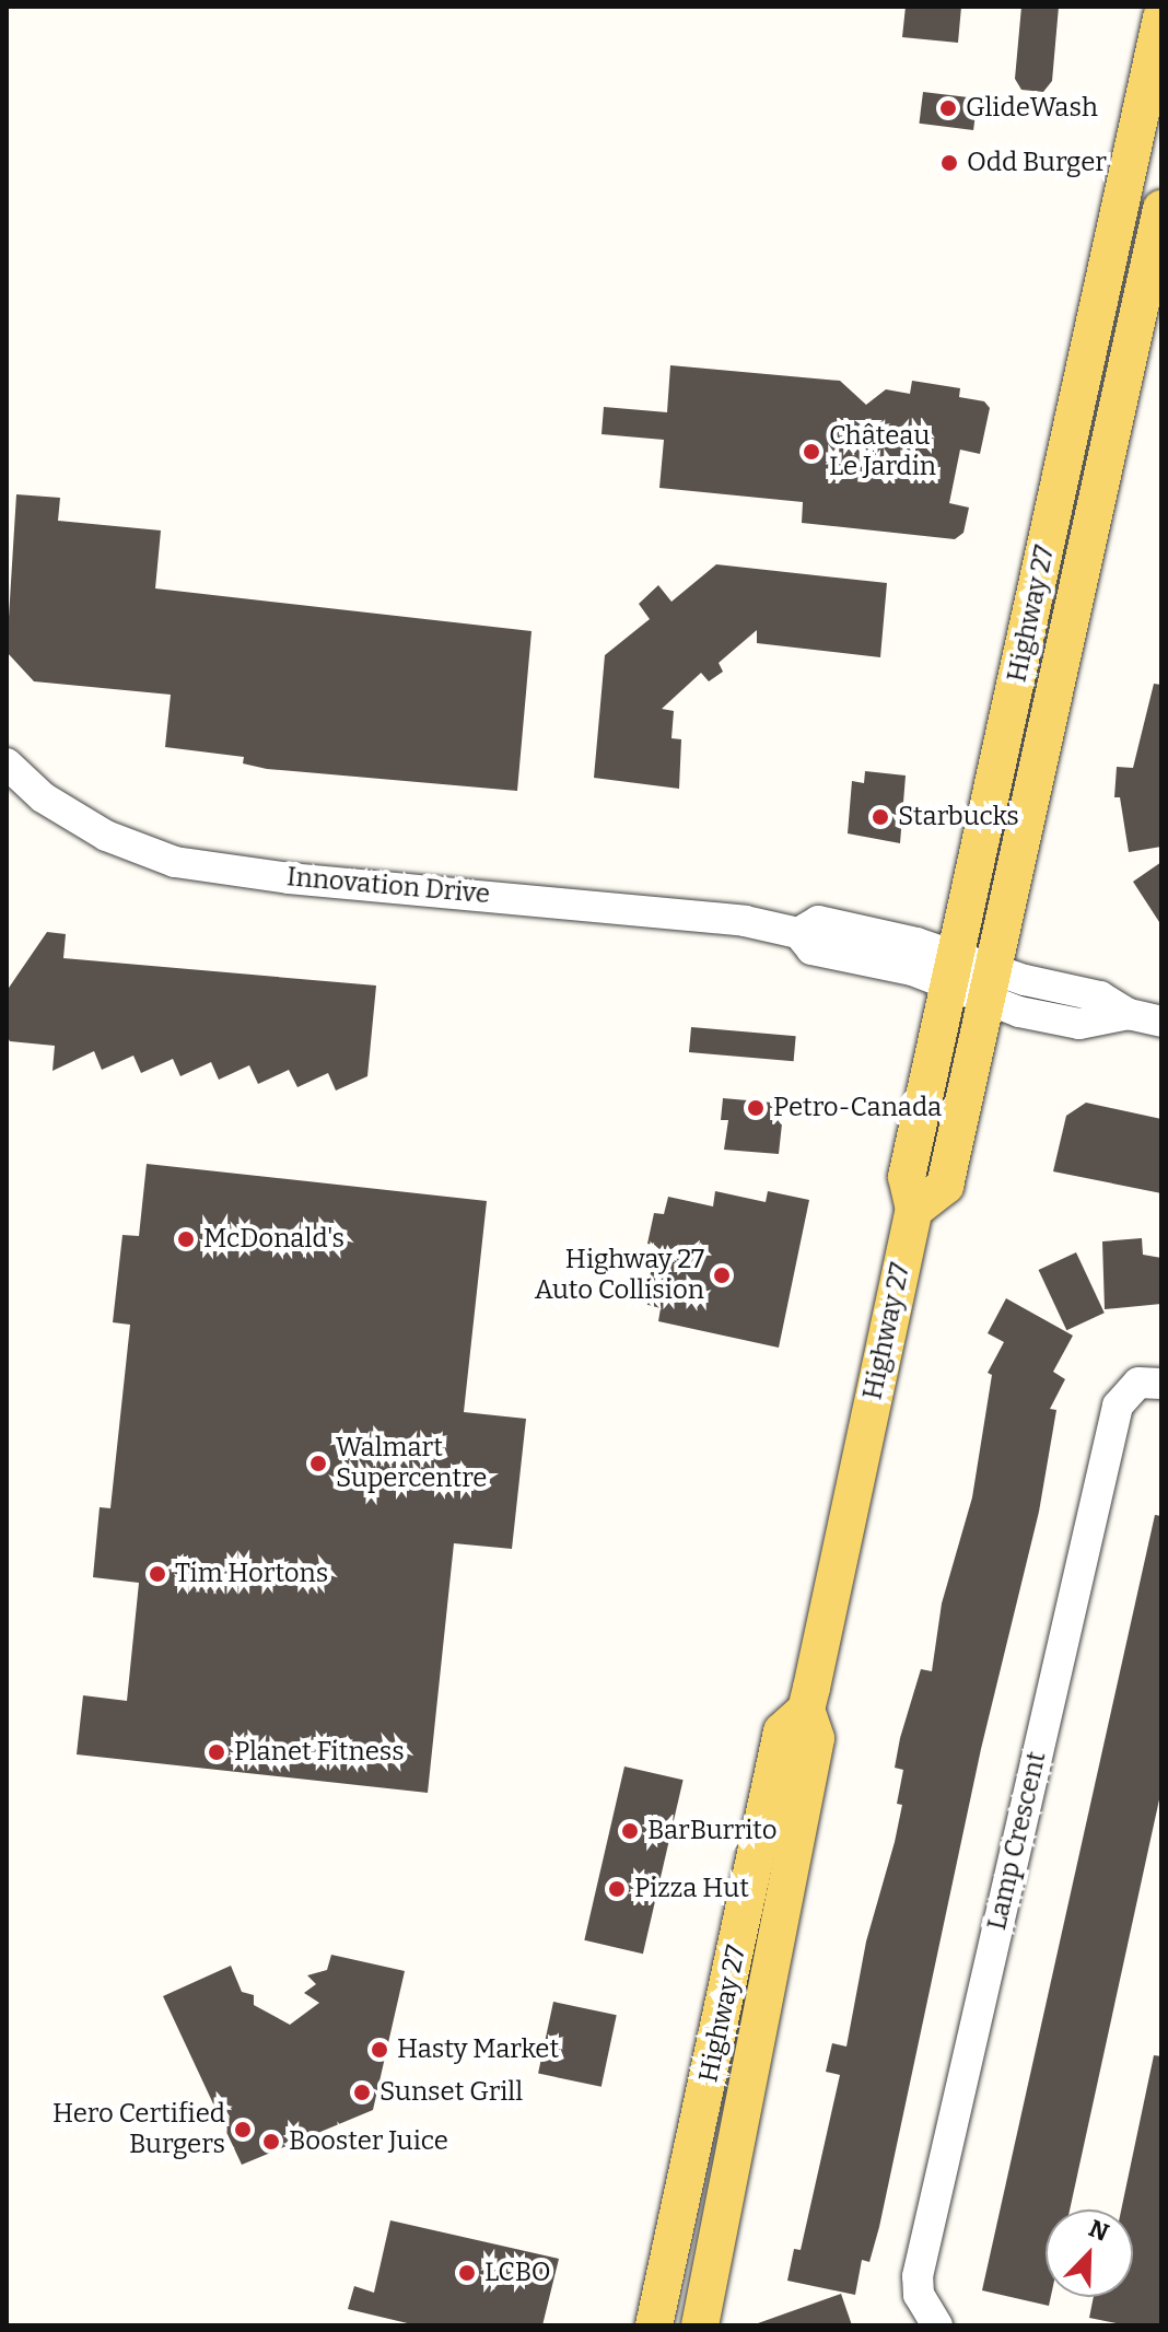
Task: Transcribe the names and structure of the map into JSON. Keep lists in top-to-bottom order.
{
  "streets": {
    "main road": ["Highway 27"],
    "street": ["Innovation Drive", "Lamp Crescent"]
  },
  "crossings": [
    ["Highway 27", "Innovation Drive"]
  ],
  "places": [
    "GlideWash",
    "Odd Burger",
    "Château Le Jardin",
    "Starbucks",
    "Petro-Canada",
    "McDonald's",
    "Highway 27 Auto Collision",
    "Walmart Supercentre",
    "Tim Hortons",
    "Planet Fitness",
    "BarBurrito",
    "Pizza Hut",
    "Hasty Market",
    "Sunset Grill",
    "Hero Certified Burgers",
    "Booster Juice",
    "LCBO"
  ],
  "north": "top right"
}
